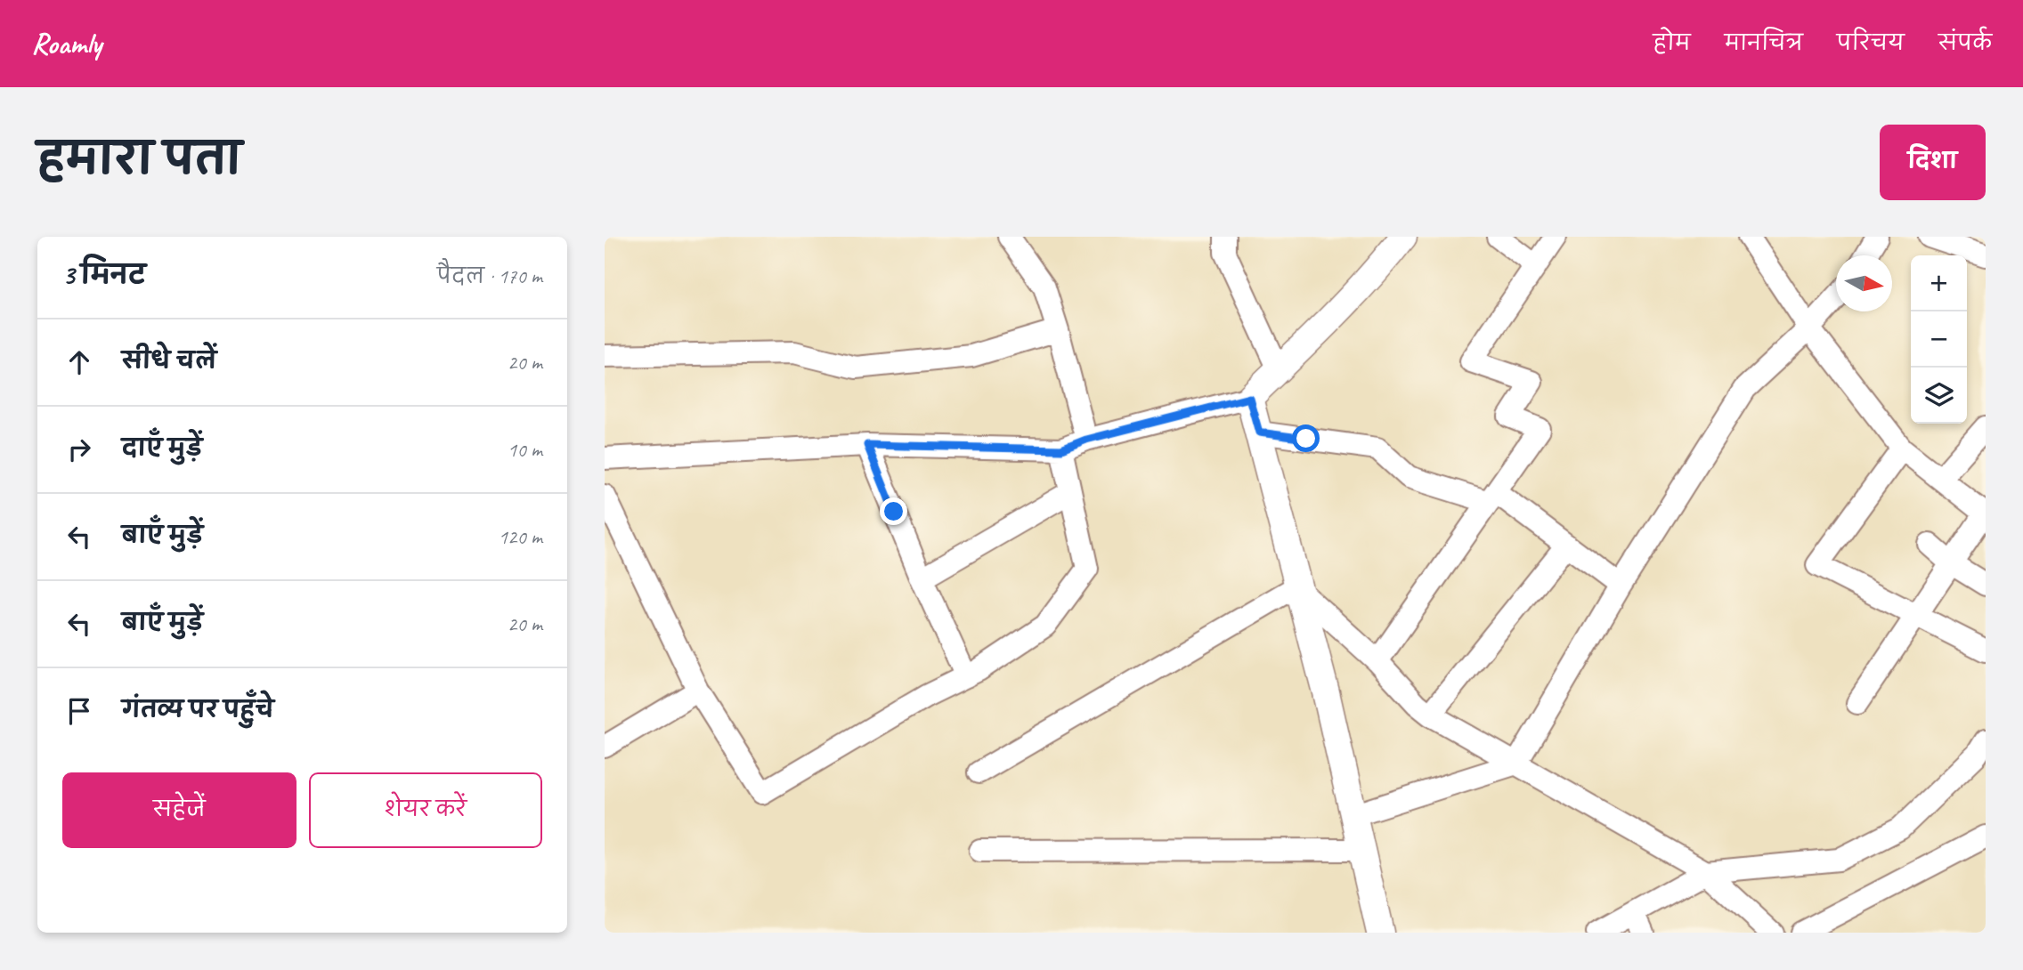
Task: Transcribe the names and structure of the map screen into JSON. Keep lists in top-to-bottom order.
{
  "north": "right",
  "page": {
    "header": "Roamly",
    "nav": [
      "होम",
      "मानचित्र",
      "परिचय",
      "संपर्क"
    ],
    "title": "हमारा पता",
    "buttons": [
      "दिशा",
      ["सहेजें", "शेयर करें"]
    ],
    "heading": ["3 मिनट", "पैदल · 170 m"],
    "map_buttons": ["+", "−"],
    "list": [
      ["सीधे चलें", "20 m"],
      ["दाएँ मुड़ें", "10 m"],
      ["बाएँ मुड़ें", "120 m"],
      ["बाएँ मुड़ें", "20 m"],
      "गंतव्य पर पहुँचे"
    ]
  }
}
